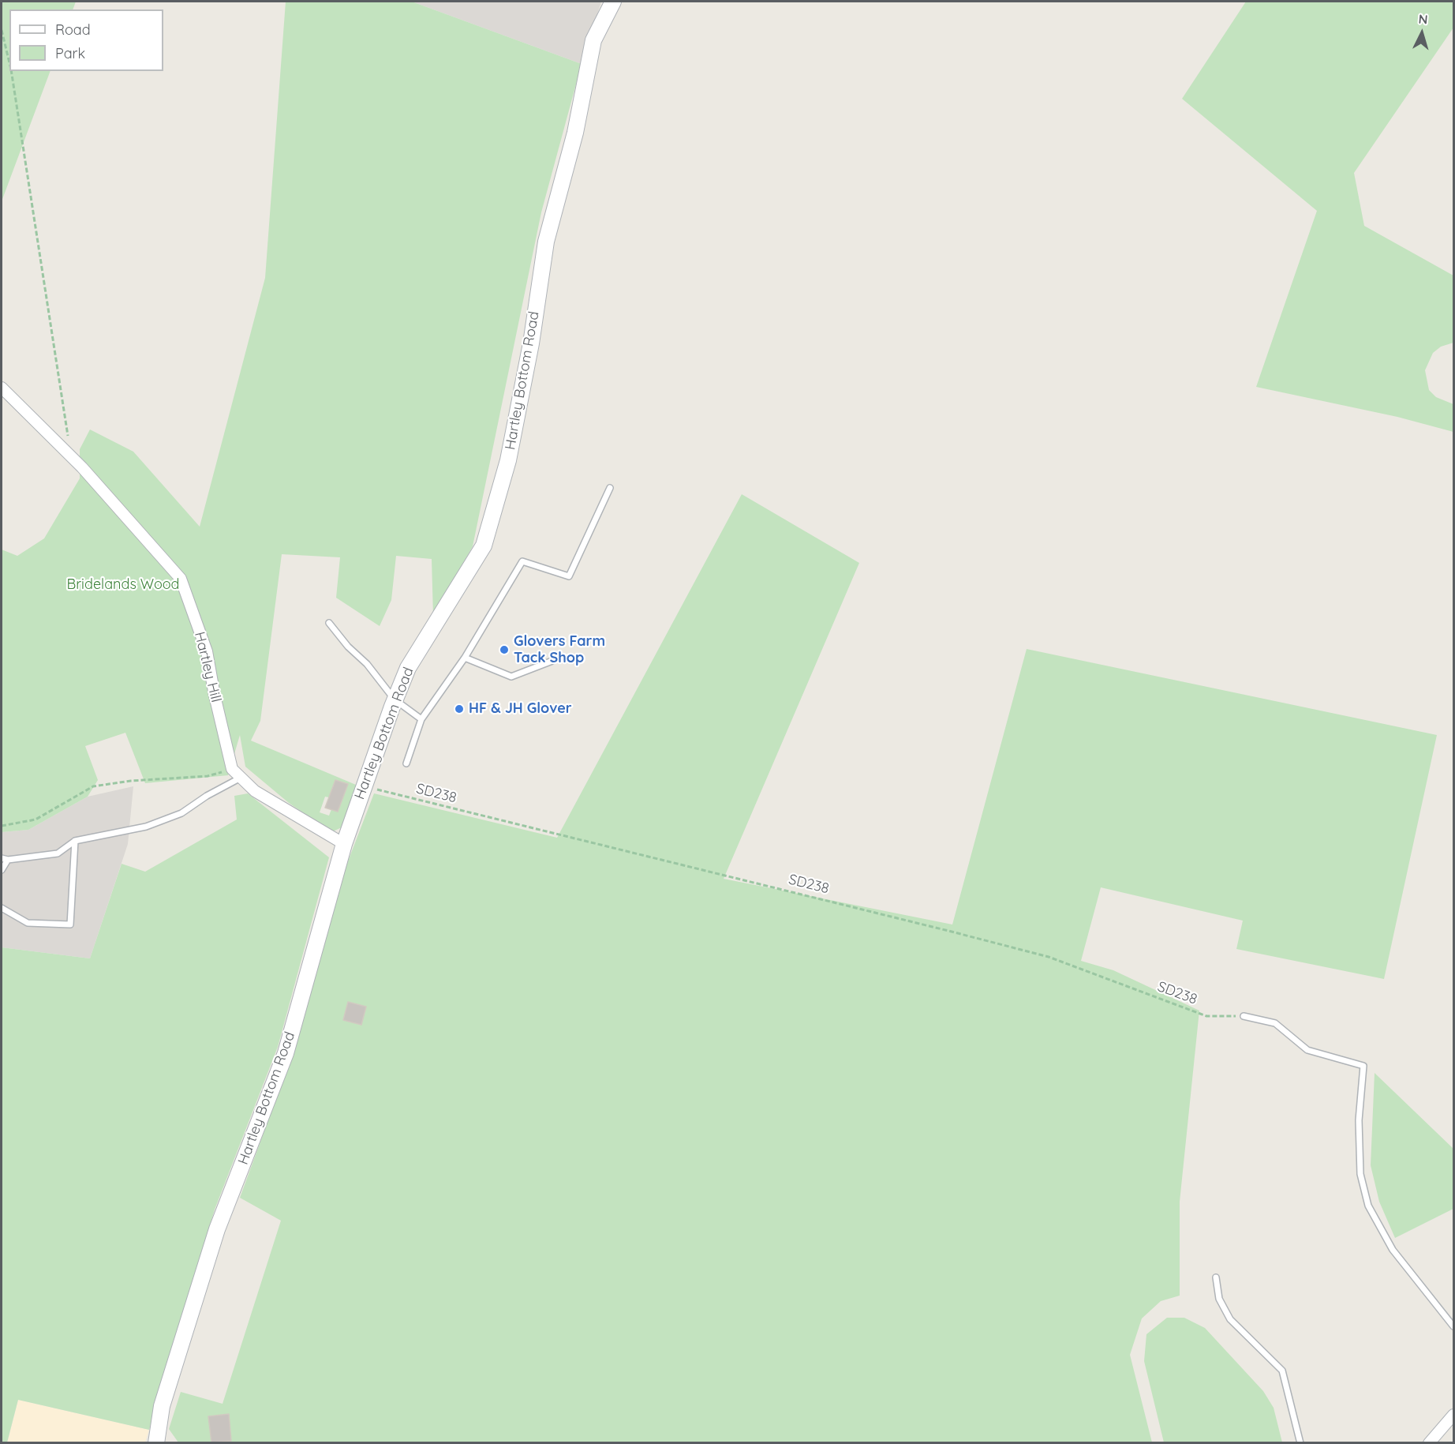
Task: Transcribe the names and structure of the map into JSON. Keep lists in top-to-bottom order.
{
  "streets": {
    "street": ["Hartley Bottom Road", "Hartley Hill"],
    "path": ["SD238"]
  },
  "crossings": [
    ["Hartley Bottom Road", "SD238"]
  ],
  "parks": ["Bridelands Wood"],
  "places": ["Glovers Farm Tack Shop", "HF & JH Glover"],
  "legend": ["Road", "Park"],
  "north": "top"
}
